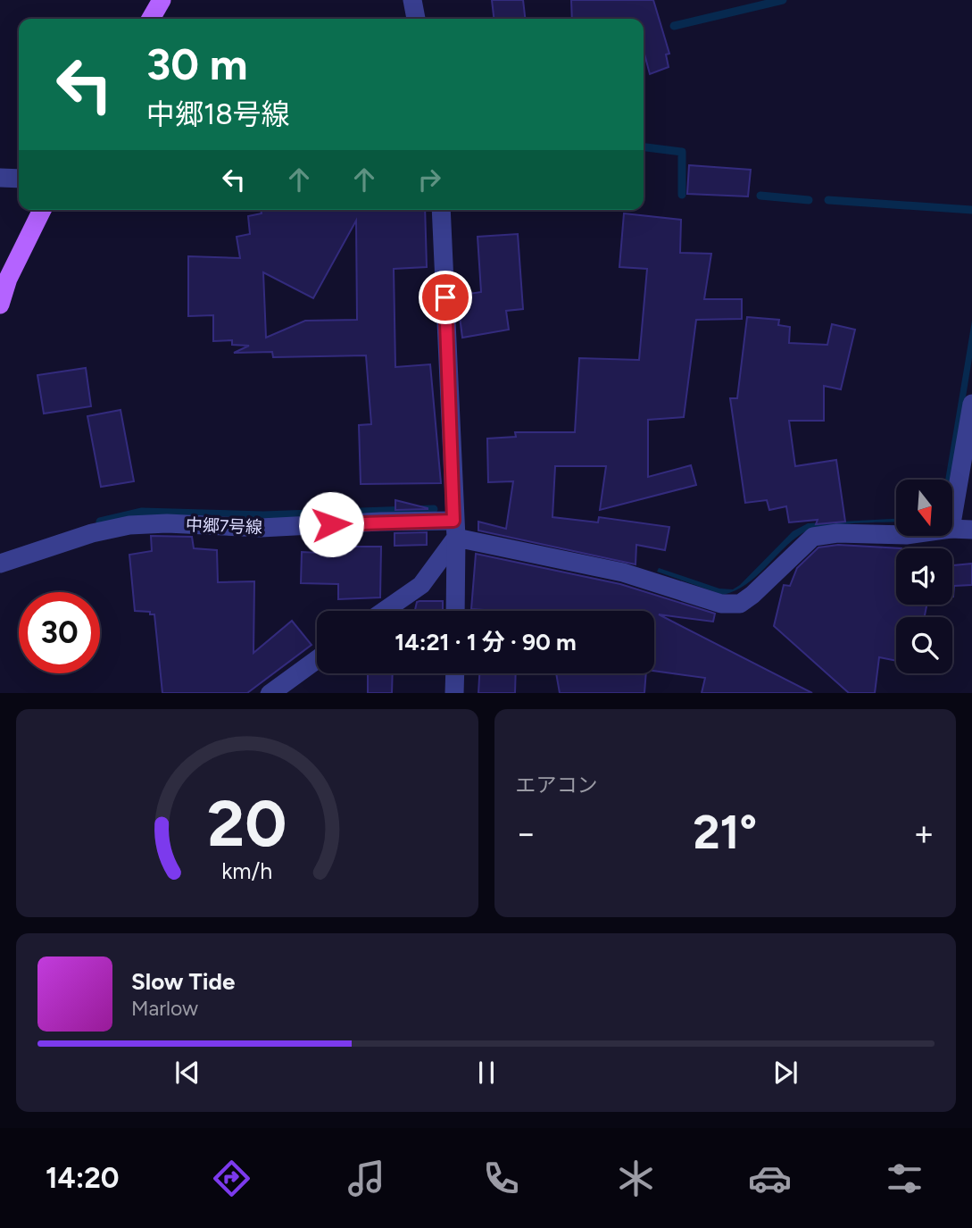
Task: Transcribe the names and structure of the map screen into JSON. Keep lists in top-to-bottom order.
{
  "streets": {
    "street": ["中郷7号線"]
  },
  "north": "bottom",
  "page": {
    "turn": ["30 m", "中郷18号線"],
    "limit": "30",
    "trip": "14:21 · 1 分 · 90 m",
    "tile": "エアコン",
    "heat": ["−", "21°", "+"],
    "song": ["Slow Tide", "Marlow"],
    "tabs": "14:20",
    "gauge": ["20", "km/h"]
  }
}
